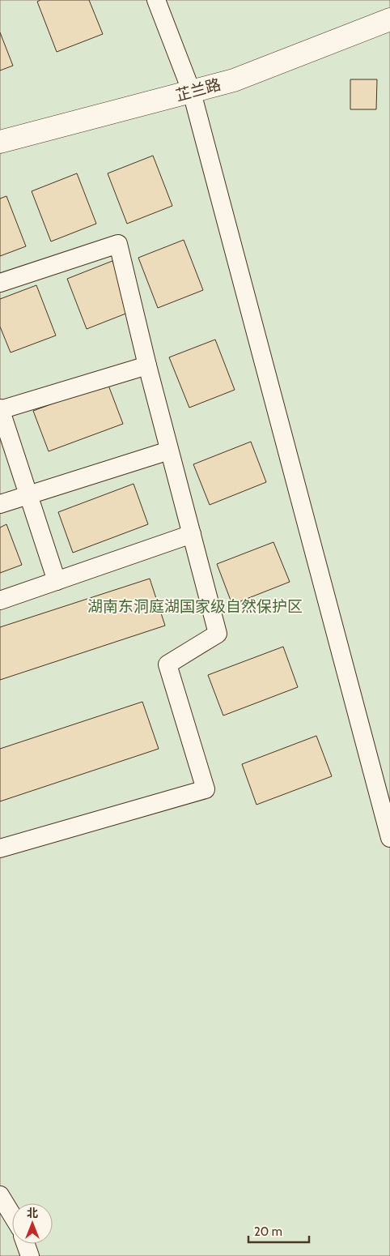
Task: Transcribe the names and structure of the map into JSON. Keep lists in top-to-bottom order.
{
  "streets": {
    "street": ["芷兰路"]
  },
  "parks": ["湖南东洞庭湖国家级自然保护区"],
  "scale_bar": "20 m",
  "north": "top"
}
